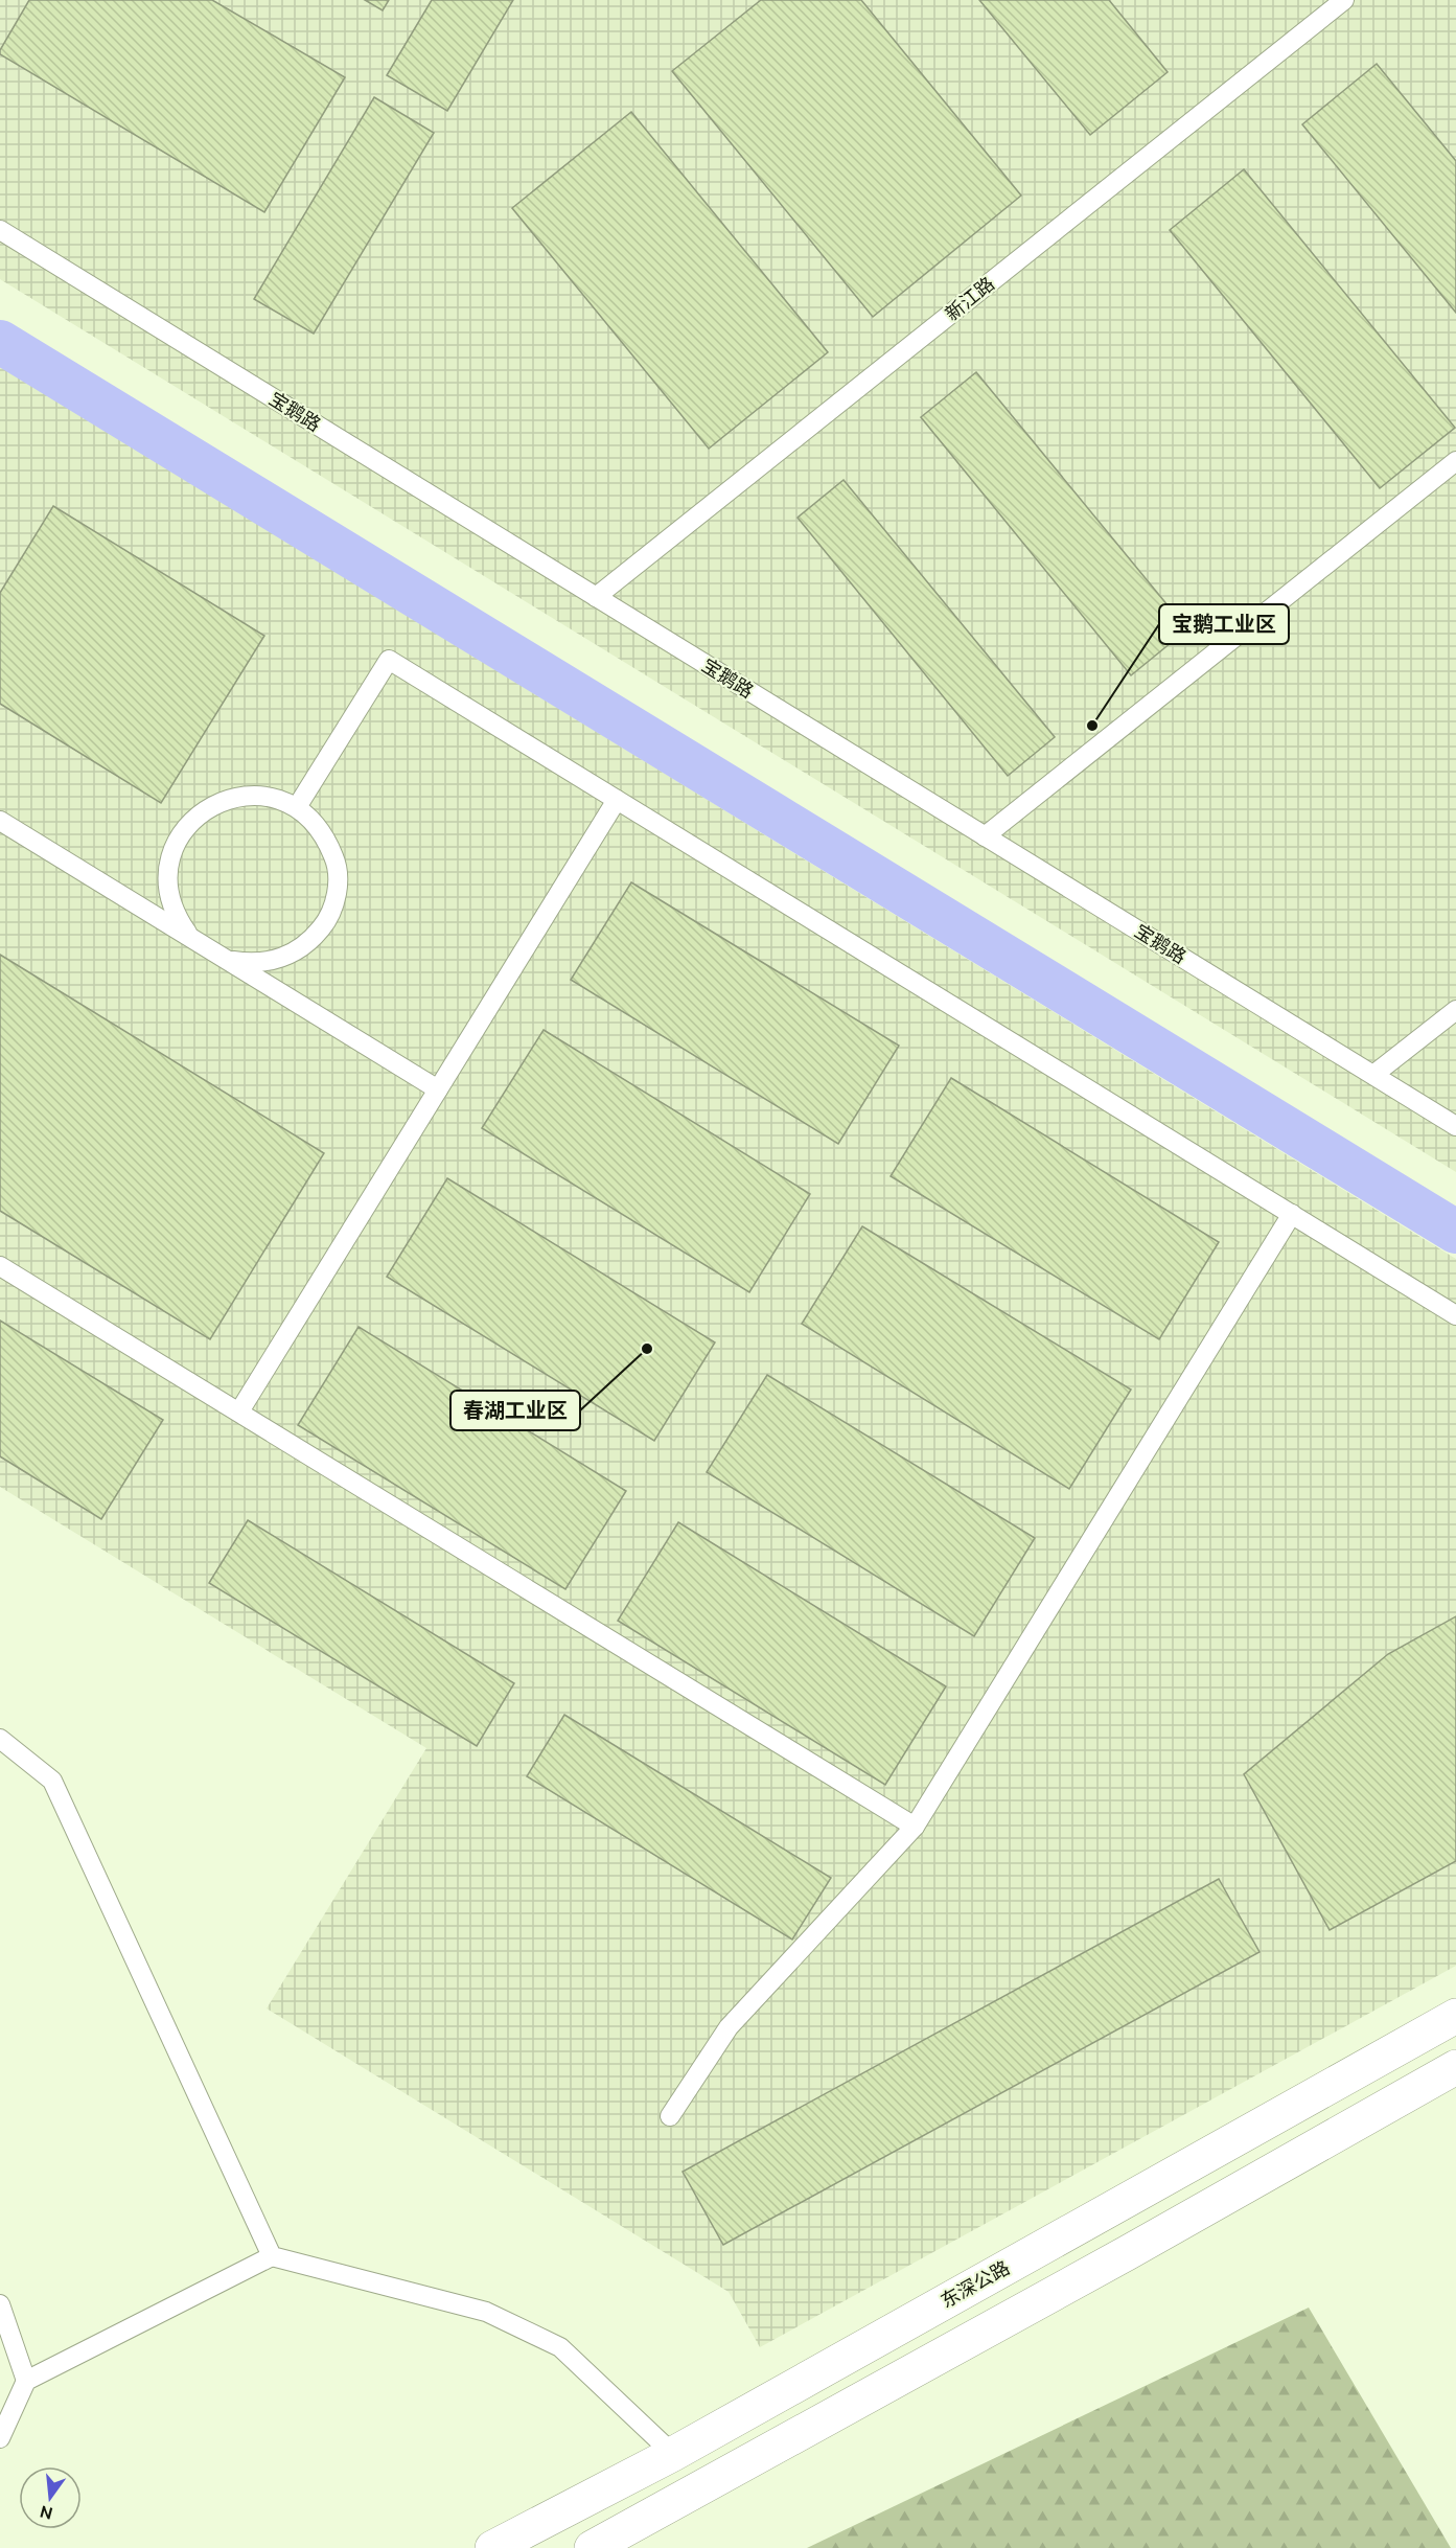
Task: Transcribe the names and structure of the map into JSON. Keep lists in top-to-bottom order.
{
  "streets": {
    "highway": ["东深公路"],
    "lane": ["新江路", "宝鹅路"]
  },
  "crossings": [
    ["新江路", "宝鹅路"]
  ],
  "places": ["宝鹅工业区", "春湖工业区"],
  "north": "bottom"
}
